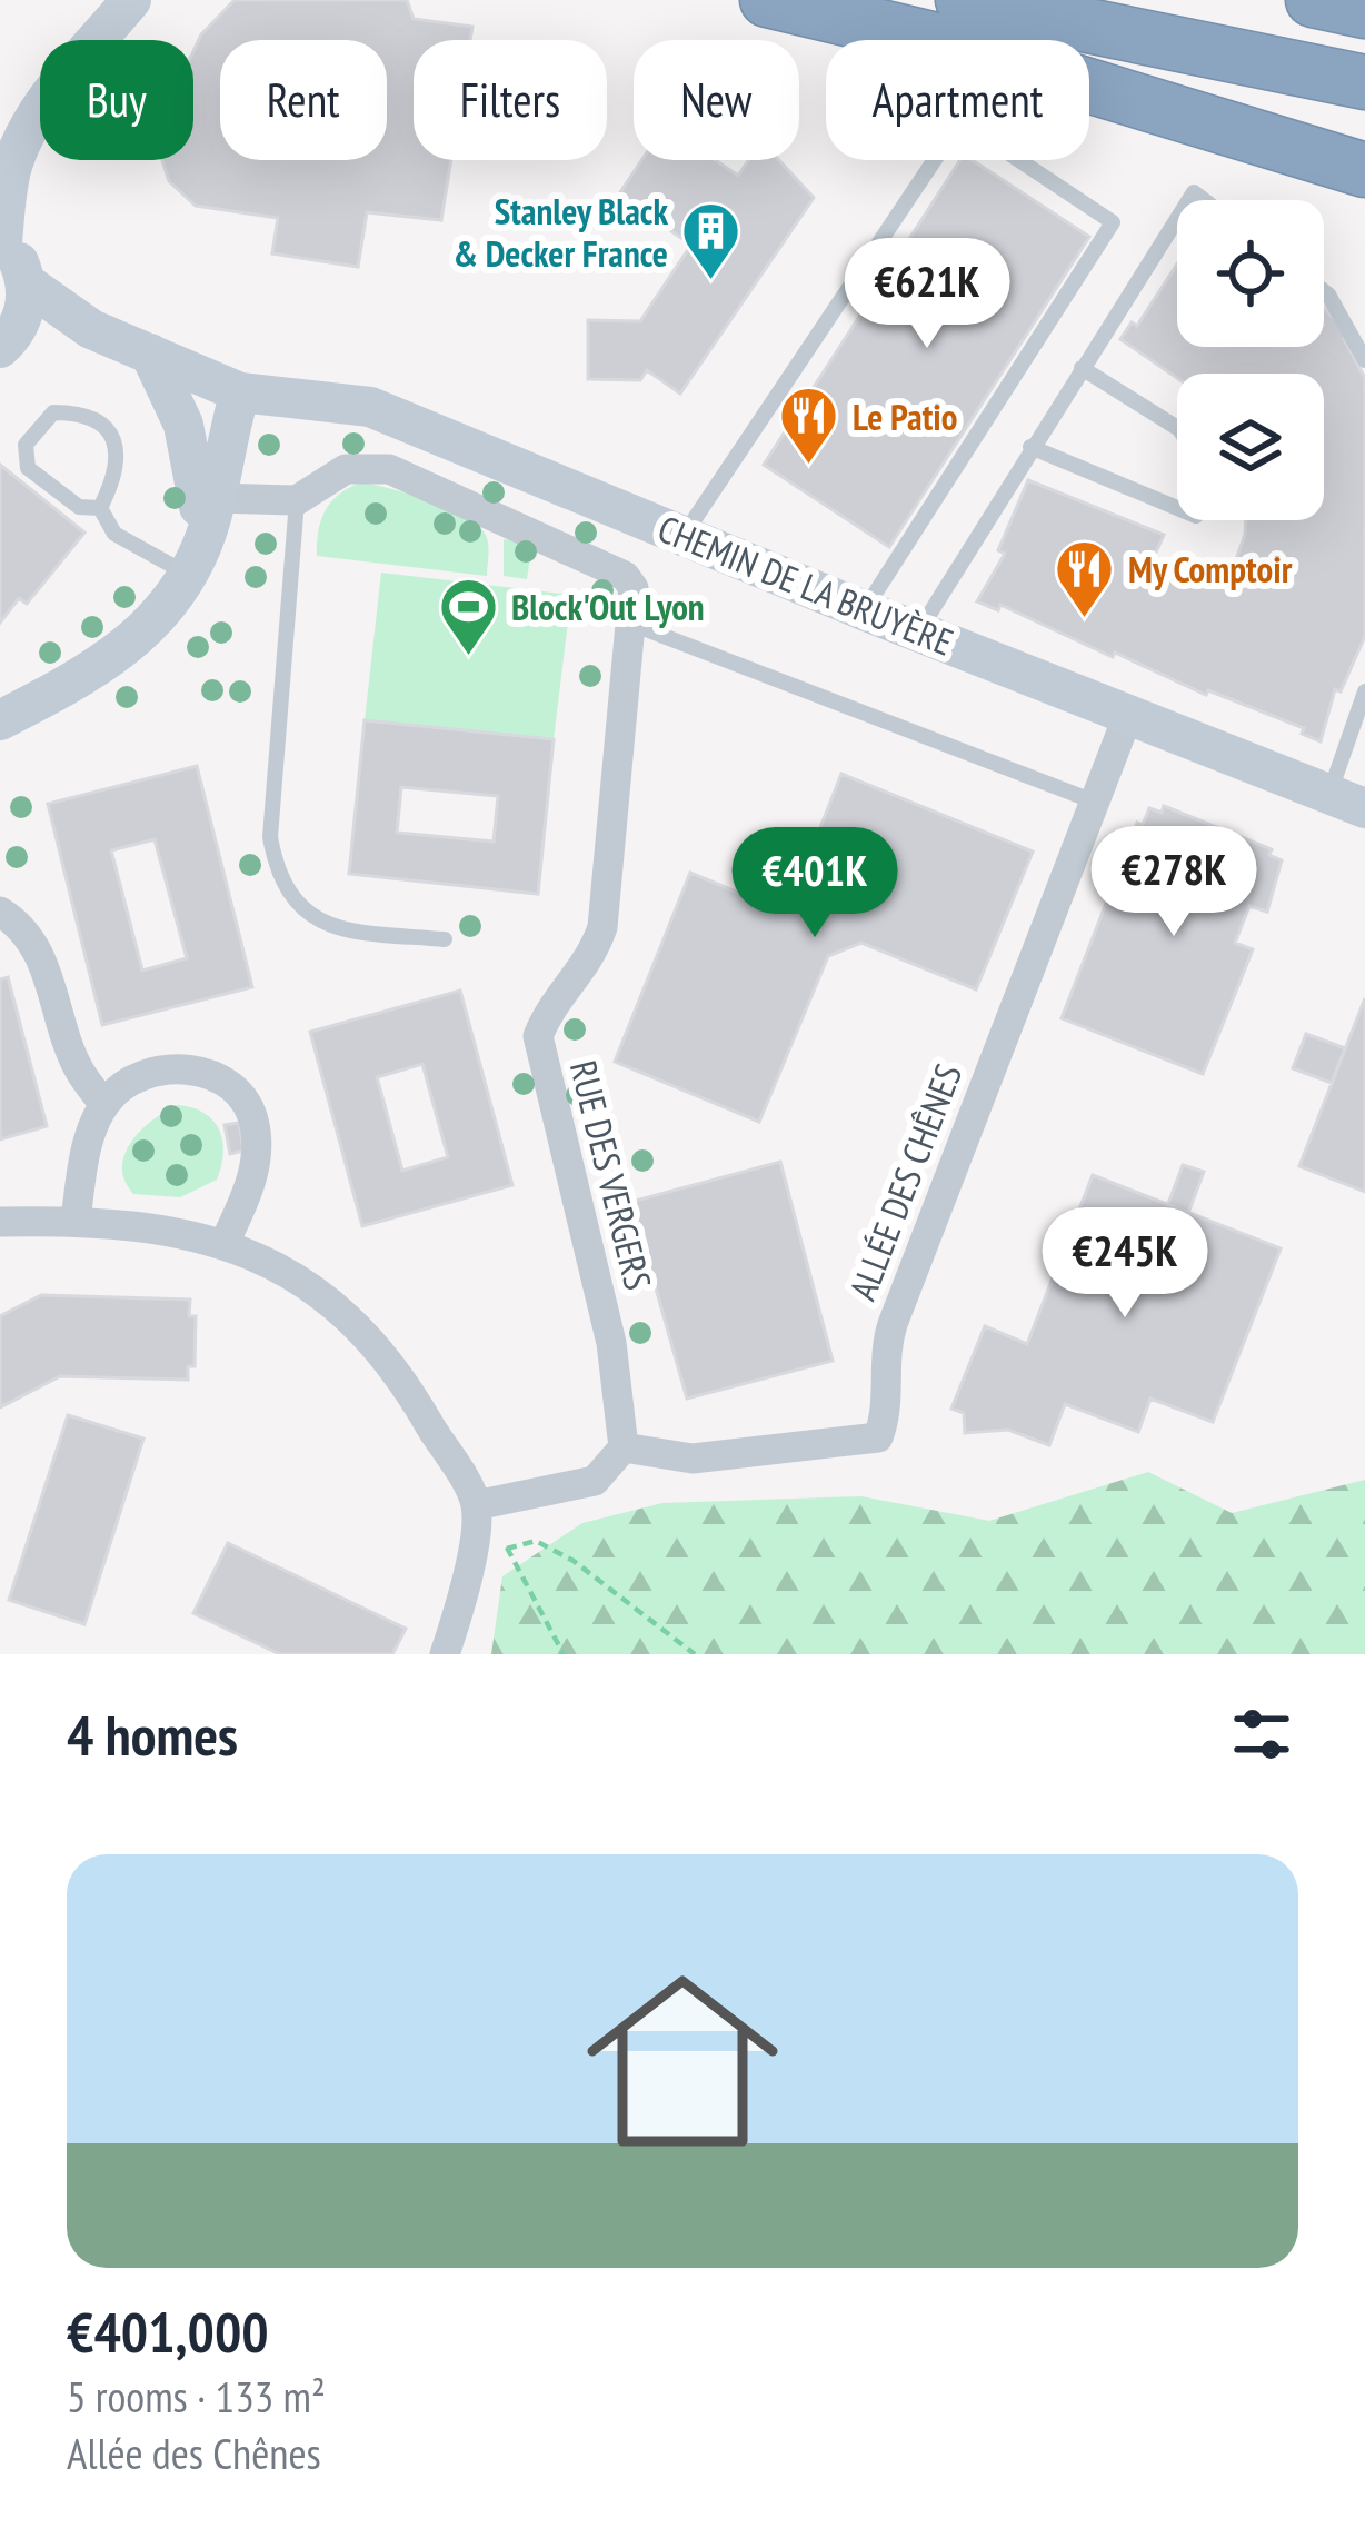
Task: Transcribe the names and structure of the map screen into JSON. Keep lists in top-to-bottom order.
{
  "streets": {
    "main road": ["CHEMIN DE LA BRUYÈRE"],
    "street": ["RUE DES VERGERS", "ALLÉE DES CHÊNES"]
  },
  "crossings": [
    ["CHEMIN DE LA BRUYÈRE", "ALLÉE DES CHÊNES"],
    ["RUE DES VERGERS", "ALLÉE DES CHÊNES"]
  ],
  "places": {
    "building": ["Stanley Black & Decker France"],
    "restaurant": ["Le Patio", "My Comptoir"],
    "sports": ["Block'Out Lyon"]
  },
  "page": {
    "chip": [
      "Buy",
      "Rent",
      "Filters",
      "New",
      "Apartment"
    ],
    "price": [
      "€621K",
      "€278K",
      "€401K",
      "€245K"
    ],
    "heading": "4 homes",
    "list": [
      {
        "name": "€401,000",
        "note": "5 rooms · 133 m² · Allée des Chênes"
      }
    ]
  }
}
